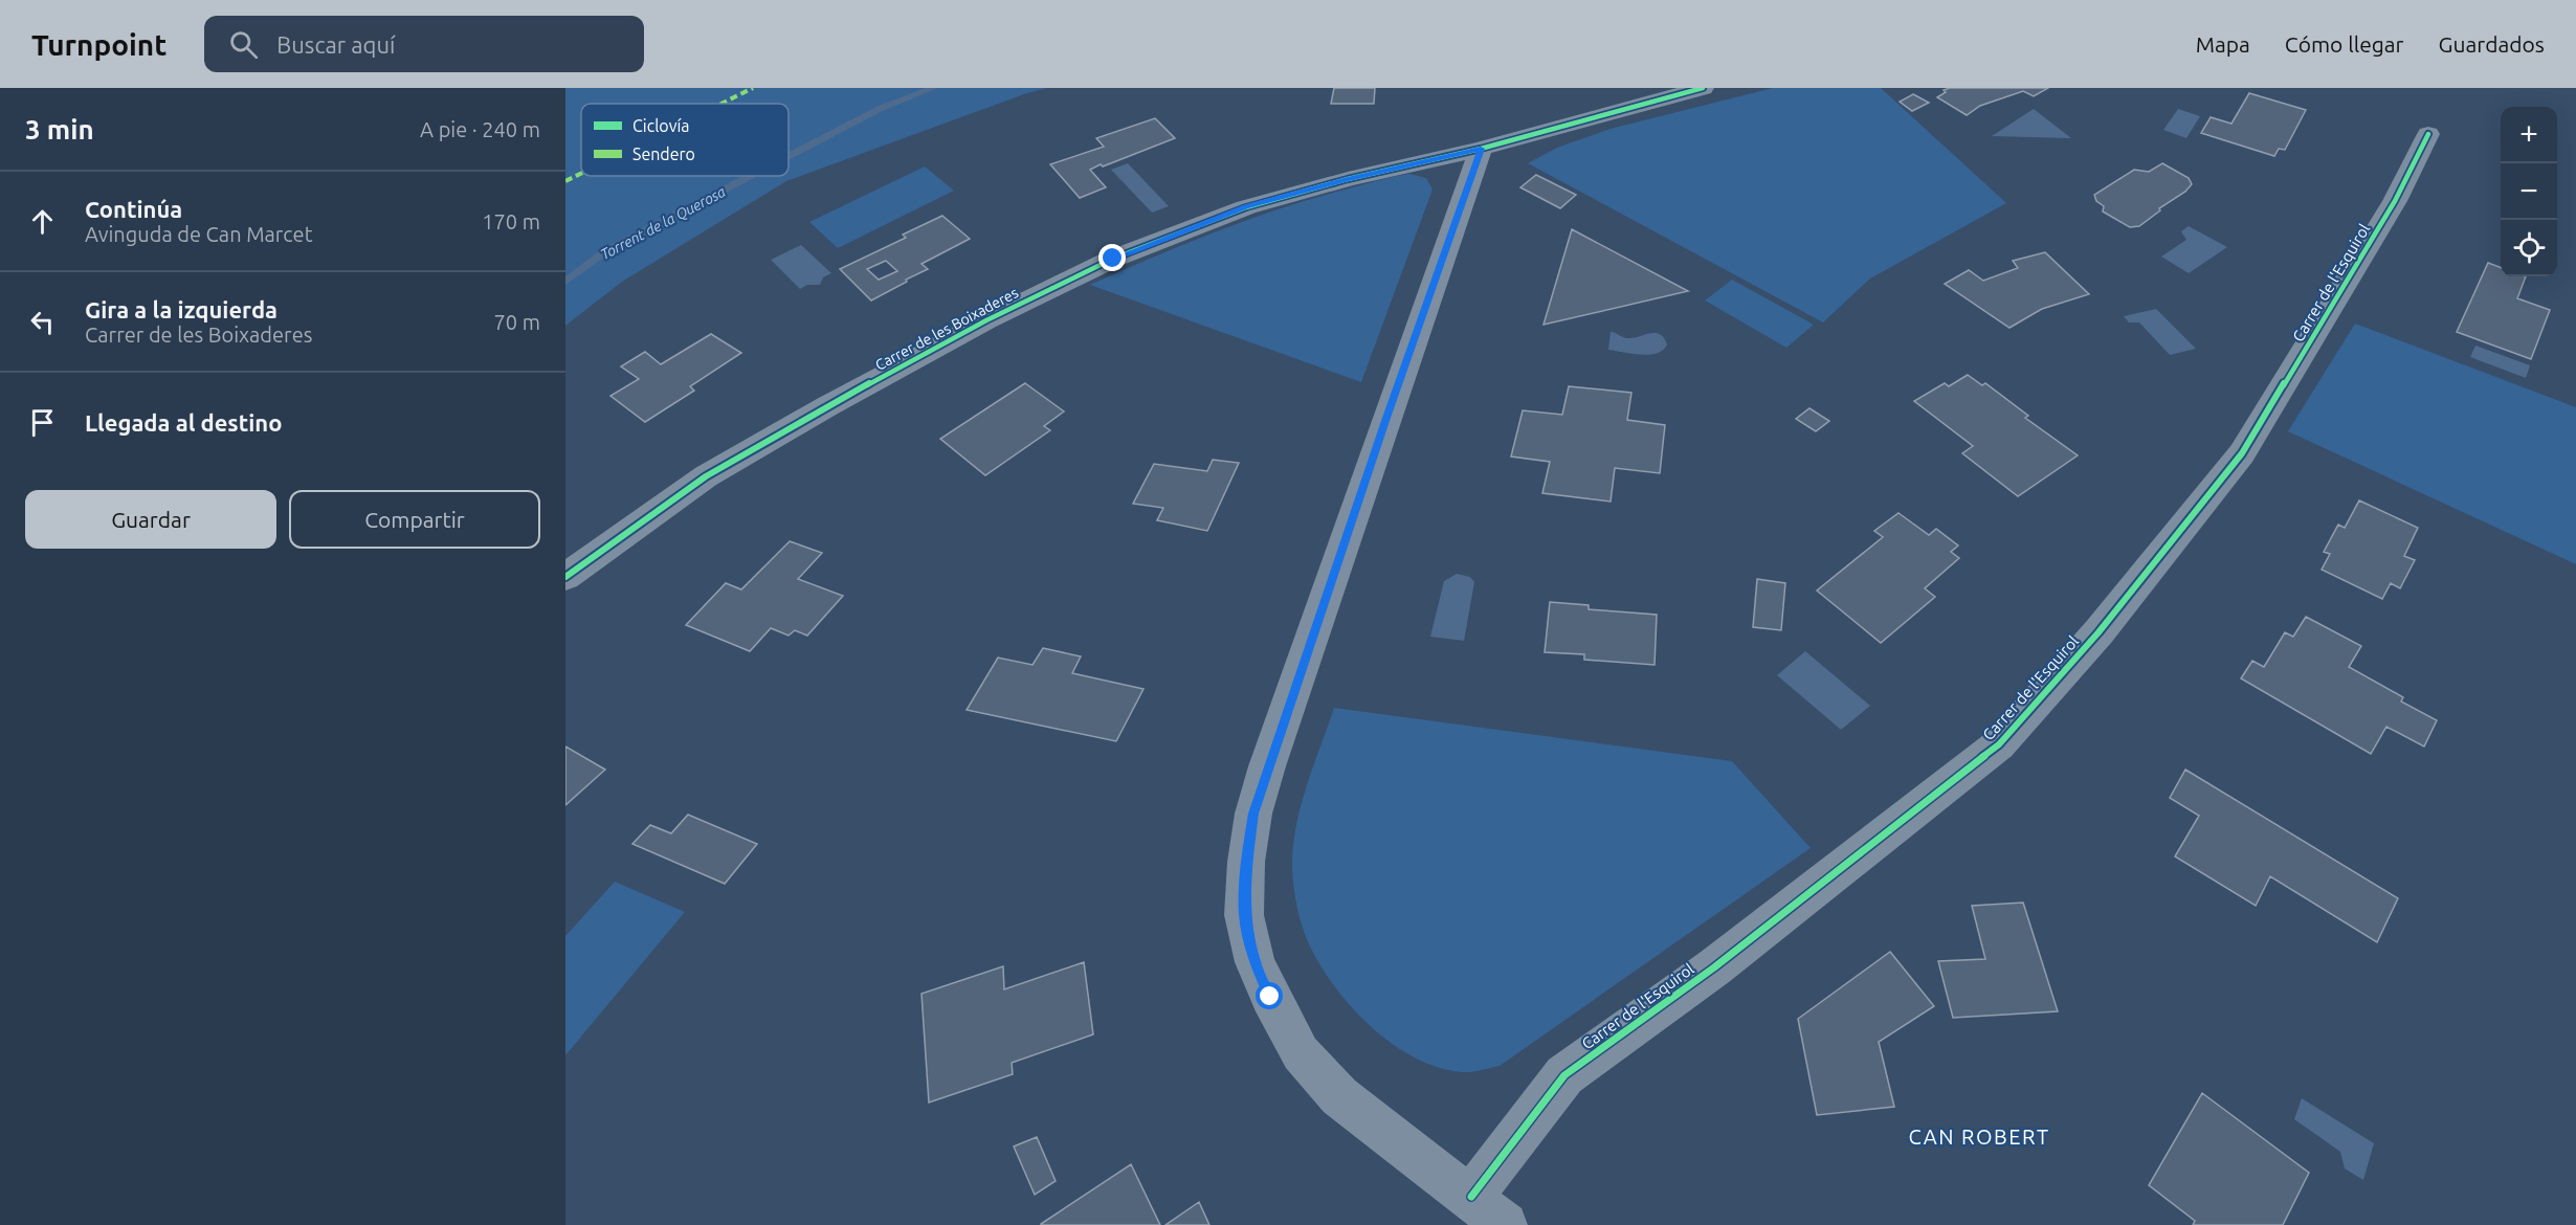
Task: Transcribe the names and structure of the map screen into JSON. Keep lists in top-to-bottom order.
{
  "streets": {
    "street": ["Carrer de l'Esquirol", "Carrer de les Boixaderes"]
  },
  "districts": ["CAN ROBERT"],
  "water": ["Torrent de la Querosa"],
  "legend": ["Ciclovía", "Sendero"],
  "page": {
    "header": "Turnpoint",
    "search": "Buscar aquí",
    "nav": ["Mapa", "Cómo llegar", "Guardados"],
    "heading": ["3 min", "A pie · 240 m"],
    "map_buttons": ["+", "−"],
    "list": [
      ["Continúa", "Avinguda de Can Marcet", "170 m"],
      ["Gira a la izquierda", "Carrer de les Boixaderes", "70 m"],
      "Llegada al destino"
    ],
    "buttons": ["Guardar", "Compartir"]
  }
}
